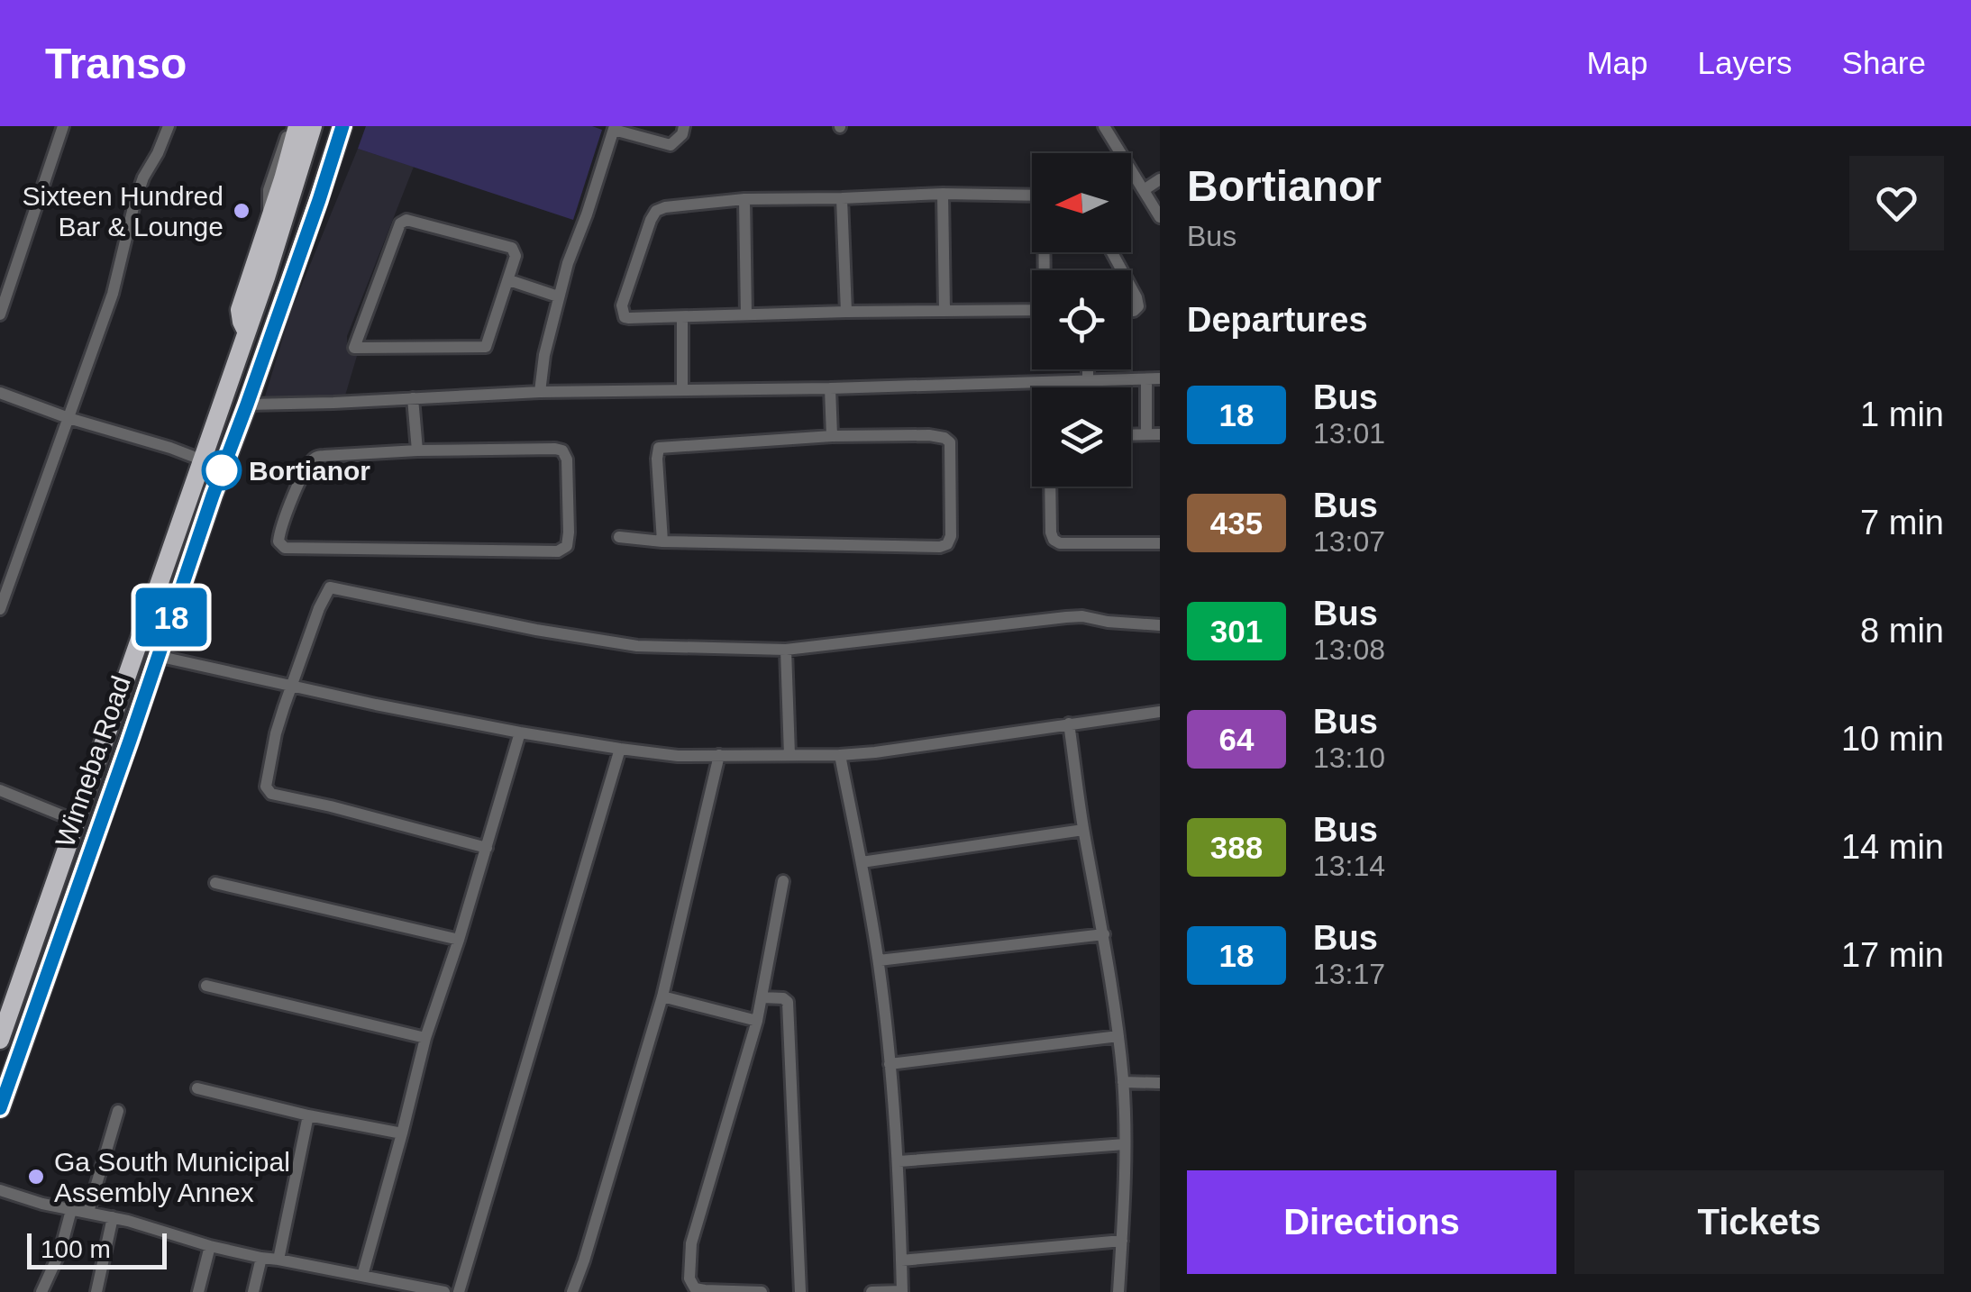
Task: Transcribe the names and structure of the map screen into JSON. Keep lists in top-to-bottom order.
{
  "streets": {
    "highway": ["Winneba Road"]
  },
  "places": ["Sixteen Hundred Bar & Lounge", "Bortianor", "Ga South Municipal Assembly Annex"],
  "lines": ["bus line 18"],
  "scale_bar": "100 m",
  "north": "left",
  "page": {
    "header": "Transo",
    "nav": ["Map", "Layers", "Share"],
    "on_map": "18",
    "heading": [
      ["Bortianor", "Bus"],
      "Departures"
    ],
    "list": [
      {
        "mark": "18",
        "name": "Bus",
        "note": "13:01",
        "value": "1 min"
      },
      {
        "mark": "435",
        "name": "Bus",
        "note": "13:07",
        "value": "7 min"
      },
      {
        "mark": "301",
        "name": "Bus",
        "note": "13:08",
        "value": "8 min"
      },
      {
        "mark": "64",
        "name": "Bus",
        "note": "13:10",
        "value": "10 min"
      },
      {
        "mark": "388",
        "name": "Bus",
        "note": "13:14",
        "value": "14 min"
      },
      {
        "mark": "18",
        "name": "Bus",
        "note": "13:17",
        "value": "17 min"
      }
    ],
    "buttons": ["Directions", "Tickets"],
    "scale": "100 m"
  }
}
